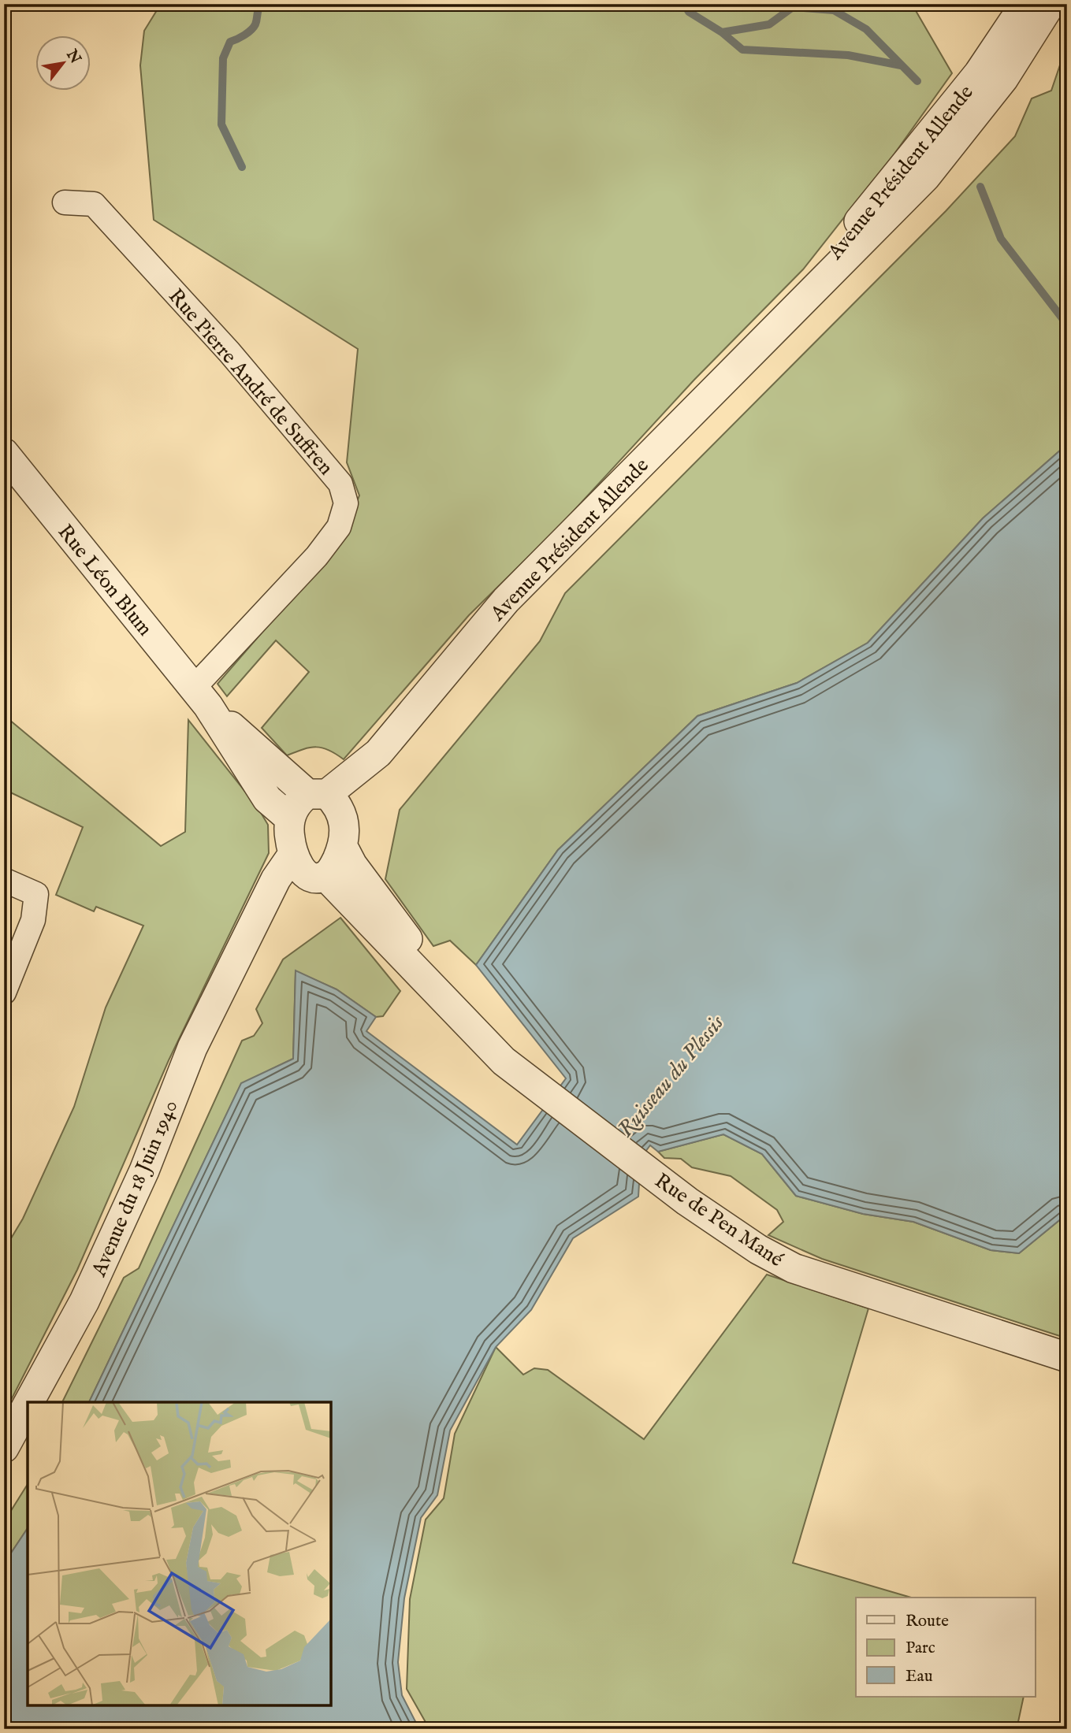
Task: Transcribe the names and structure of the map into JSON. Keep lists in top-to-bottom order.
{
  "streets": {
    "street": [
      "Avenue Président Allende",
      "Rue Pierre André de Suffren",
      "Rue Léon Blum",
      "Avenue du 18 Juin 1940",
      "Rue de Pen Mané"
    ]
  },
  "crossings": [
    ["Avenue Président Allende", "Rue Léon Blum"],
    ["Avenue Président Allende", "Avenue du 18 Juin 1940"],
    ["Avenue Président Allende", "Rue de Pen Mané"],
    ["Rue Pierre André de Suffren", "Rue Léon Blum"],
    ["Rue Léon Blum", "Avenue du 18 Juin 1940"],
    ["Rue Léon Blum", "Rue de Pen Mané"],
    ["Avenue du 18 Juin 1940", "Rue de Pen Mané"]
  ],
  "water": ["Ruisseau du Plessis"],
  "legend": ["Route", "Parc", "Eau"],
  "north": "top right"
}
